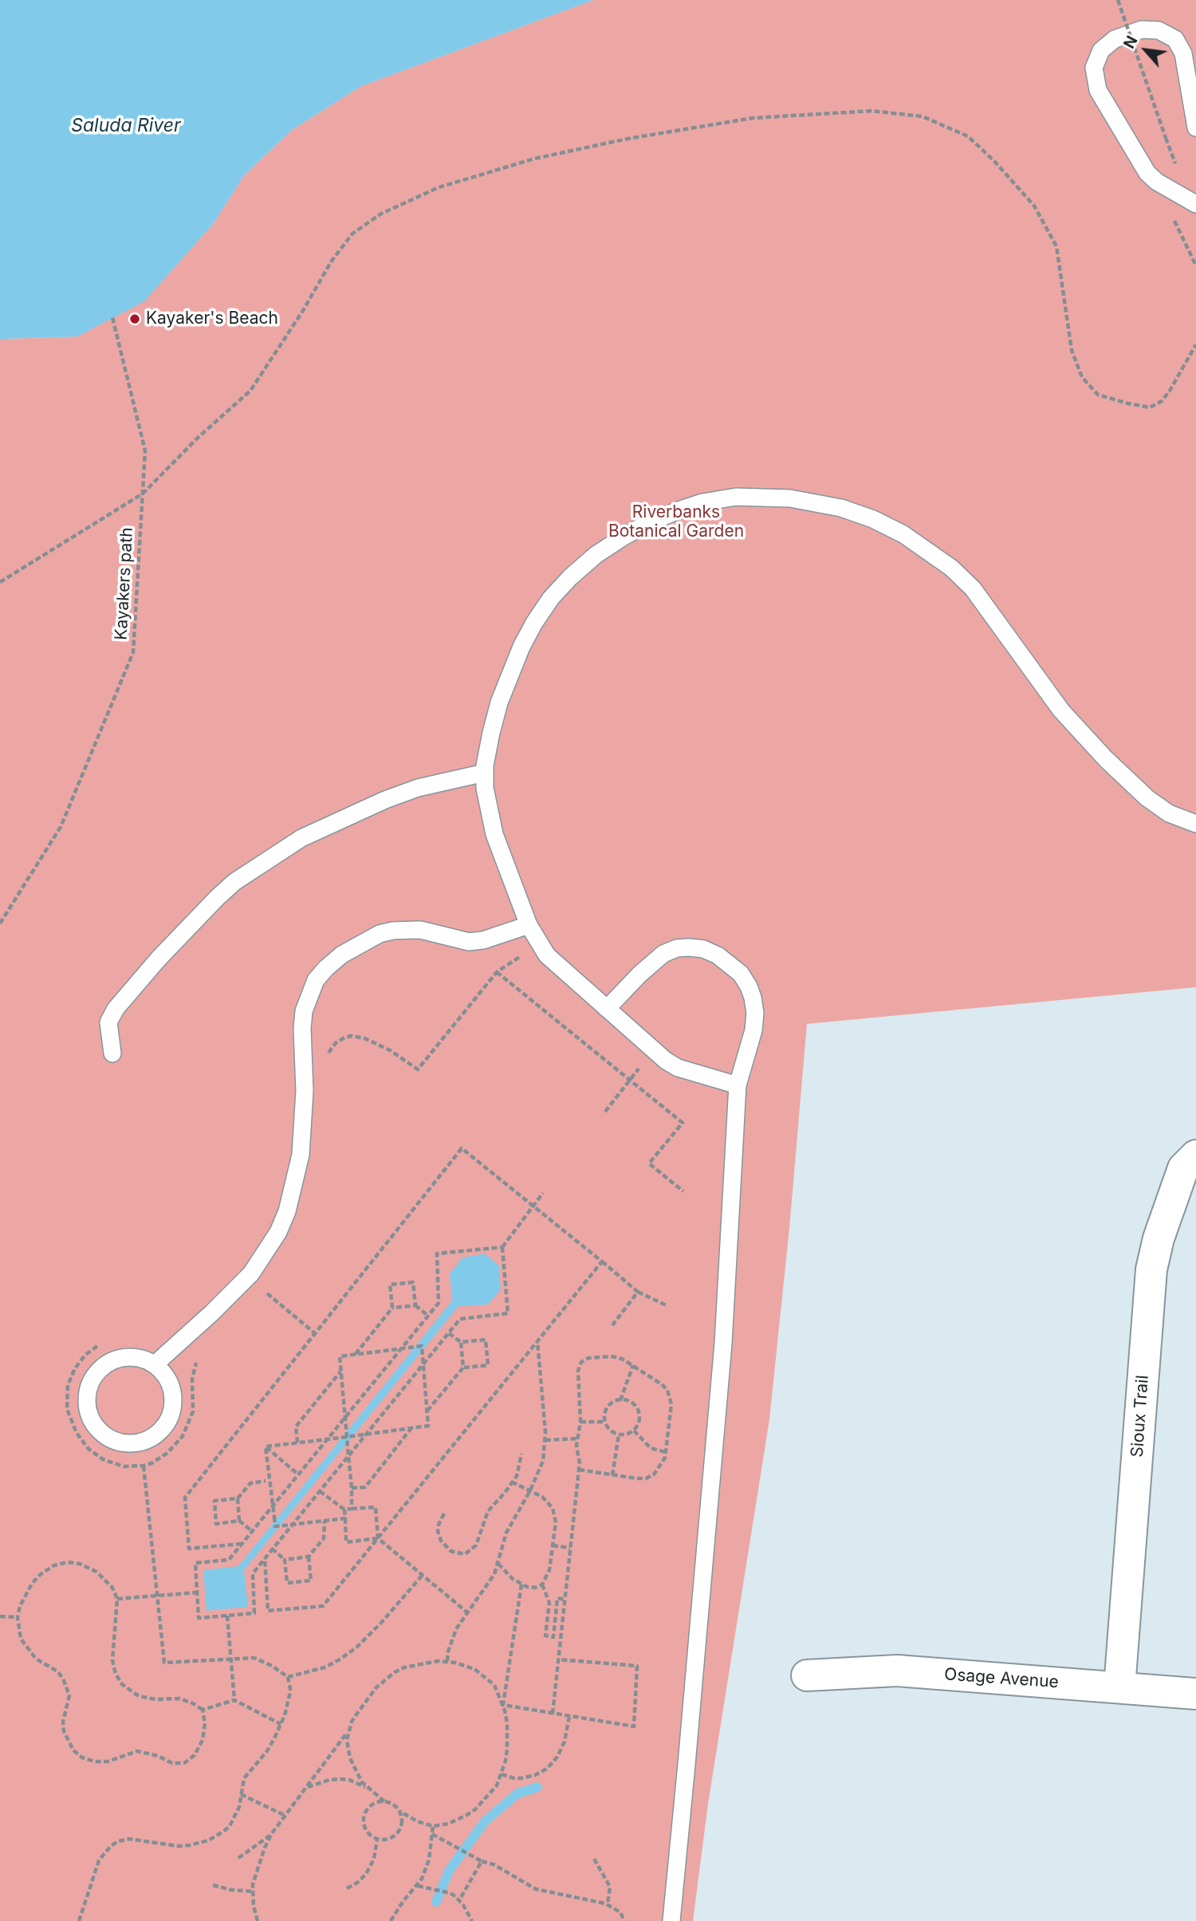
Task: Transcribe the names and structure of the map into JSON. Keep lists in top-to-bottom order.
{
  "streets": {
    "street": ["Sioux Trail", "Osage Avenue"],
    "path": ["Kayakers path"]
  },
  "crossings": [
    ["Sioux Trail", "Osage Avenue"]
  ],
  "water": ["Saluda River"],
  "parks": ["Riverbanks Botanical Garden"],
  "places": ["Kayaker's Beach"],
  "north": "top left"
}
